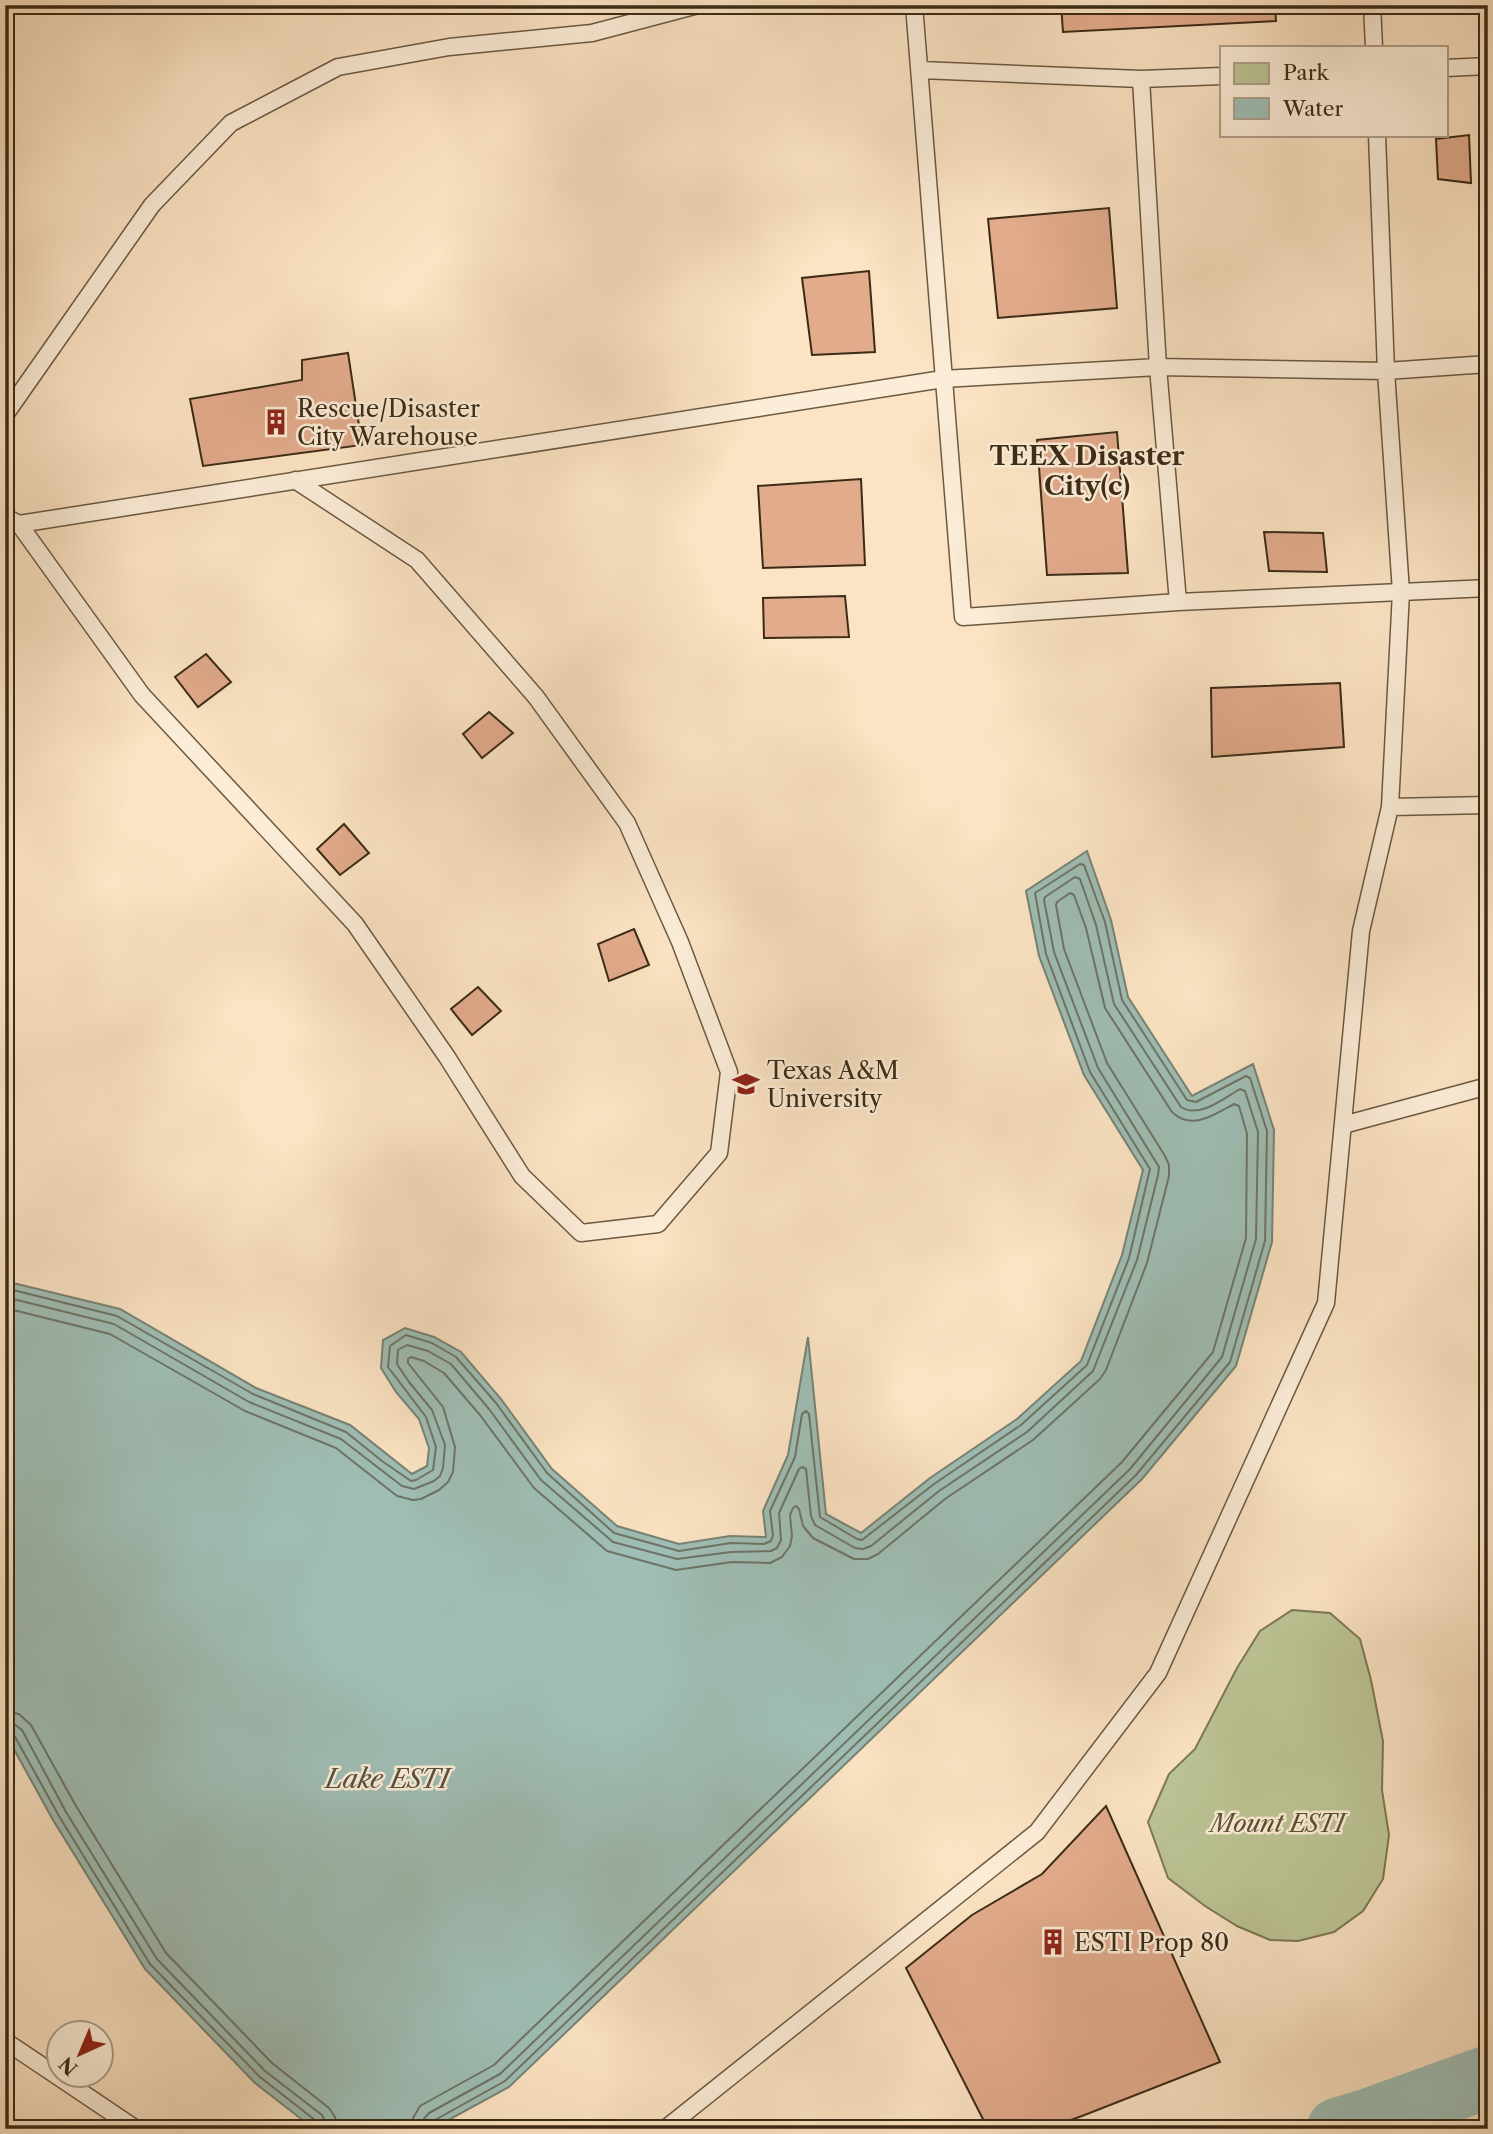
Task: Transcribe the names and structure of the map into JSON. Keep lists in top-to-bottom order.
{
  "districts": ["TEEX Disaster City(c)"],
  "water": ["Lake ESTI"],
  "parks": ["Mount ESTI"],
  "places": {
    "building": ["Rescue/Disaster City Warehouse", "ESTI Prop 80"],
    "school or university": ["Texas A&M University"]
  },
  "legend": ["Park", "Water"],
  "north": "bottom left"
}
